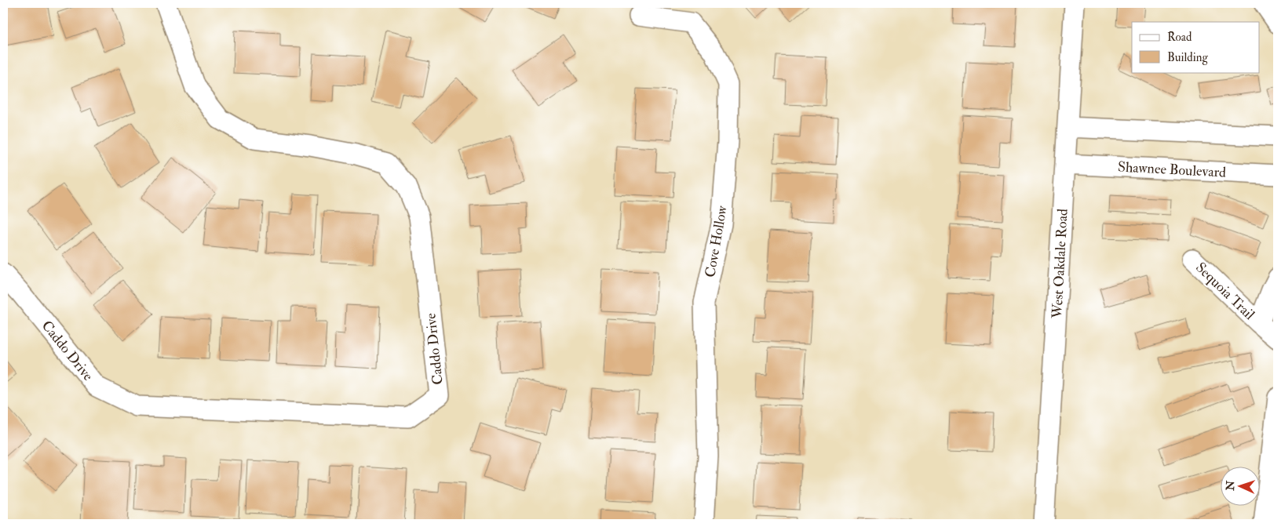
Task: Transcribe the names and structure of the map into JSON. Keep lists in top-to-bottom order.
{
  "streets": {
    "street": [
      "Shawnee Boulevard",
      "Cove Hollow",
      "West Oakdale Road",
      "Sequoia Trail",
      "Caddo Drive"
    ]
  },
  "crossings": [
    ["Shawnee Boulevard", "West Oakdale Road"]
  ],
  "legend": ["Road", "Building"],
  "north": "left"
}
